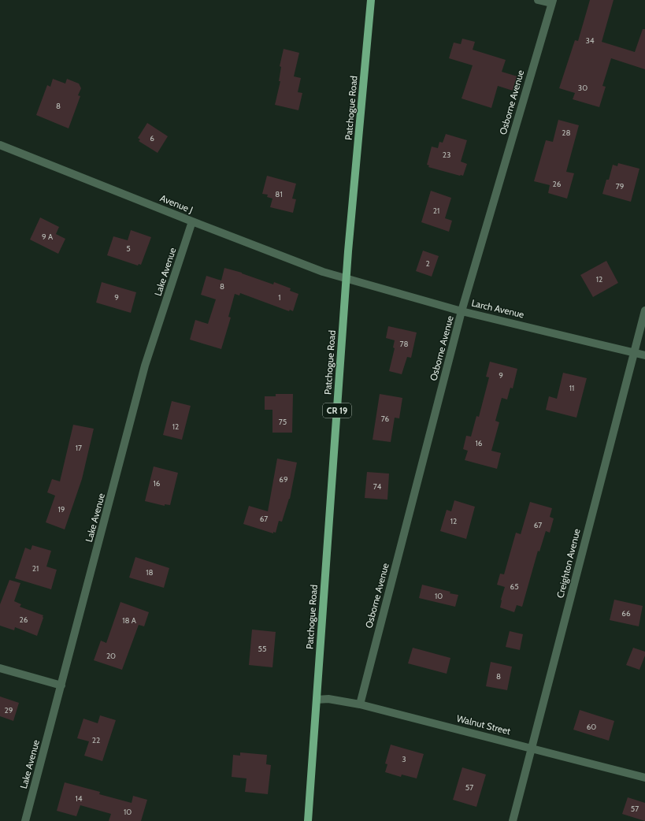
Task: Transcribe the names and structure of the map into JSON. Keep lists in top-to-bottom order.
{
  "streets": {
    "main road": ["Patchogue Road", "CR 19"],
    "street": [
      "Osborne Avenue",
      "Avenue J",
      "Lake Avenue",
      "Larch Avenue",
      "Creighton Avenue",
      "Walnut Street"
    ]
  },
  "crossings": [
    ["Osborne Avenue", "Larch Avenue"],
    ["Osborne Avenue", "Walnut Street"],
    ["Patchogue Road", "Avenue J"],
    ["Patchogue Road", "Larch Avenue"],
    ["Patchogue Road", "Walnut Street"],
    ["Avenue J", "Lake Avenue"],
    ["Avenue J", "Larch Avenue"],
    ["Larch Avenue", "Creighton Avenue"],
    ["Creighton Avenue", "Walnut Street"]
  ],
  "house_numbers": [
    "34",
    "30",
    "8",
    "28",
    "6",
    "23",
    "26",
    "79",
    "81",
    "21",
    "9 A",
    "5",
    "2",
    "12",
    "8",
    "9",
    "1",
    "78",
    "9",
    "11",
    "76",
    "75",
    "12",
    "16",
    "17",
    "69",
    "16",
    "74",
    "19",
    "67",
    "12",
    "67",
    "21",
    "18",
    "65",
    "10",
    "66",
    "26",
    "18 A",
    "55",
    "20",
    "8",
    "29",
    "60",
    "22",
    "3",
    "57",
    "14",
    "57",
    "10"
  ]
}
